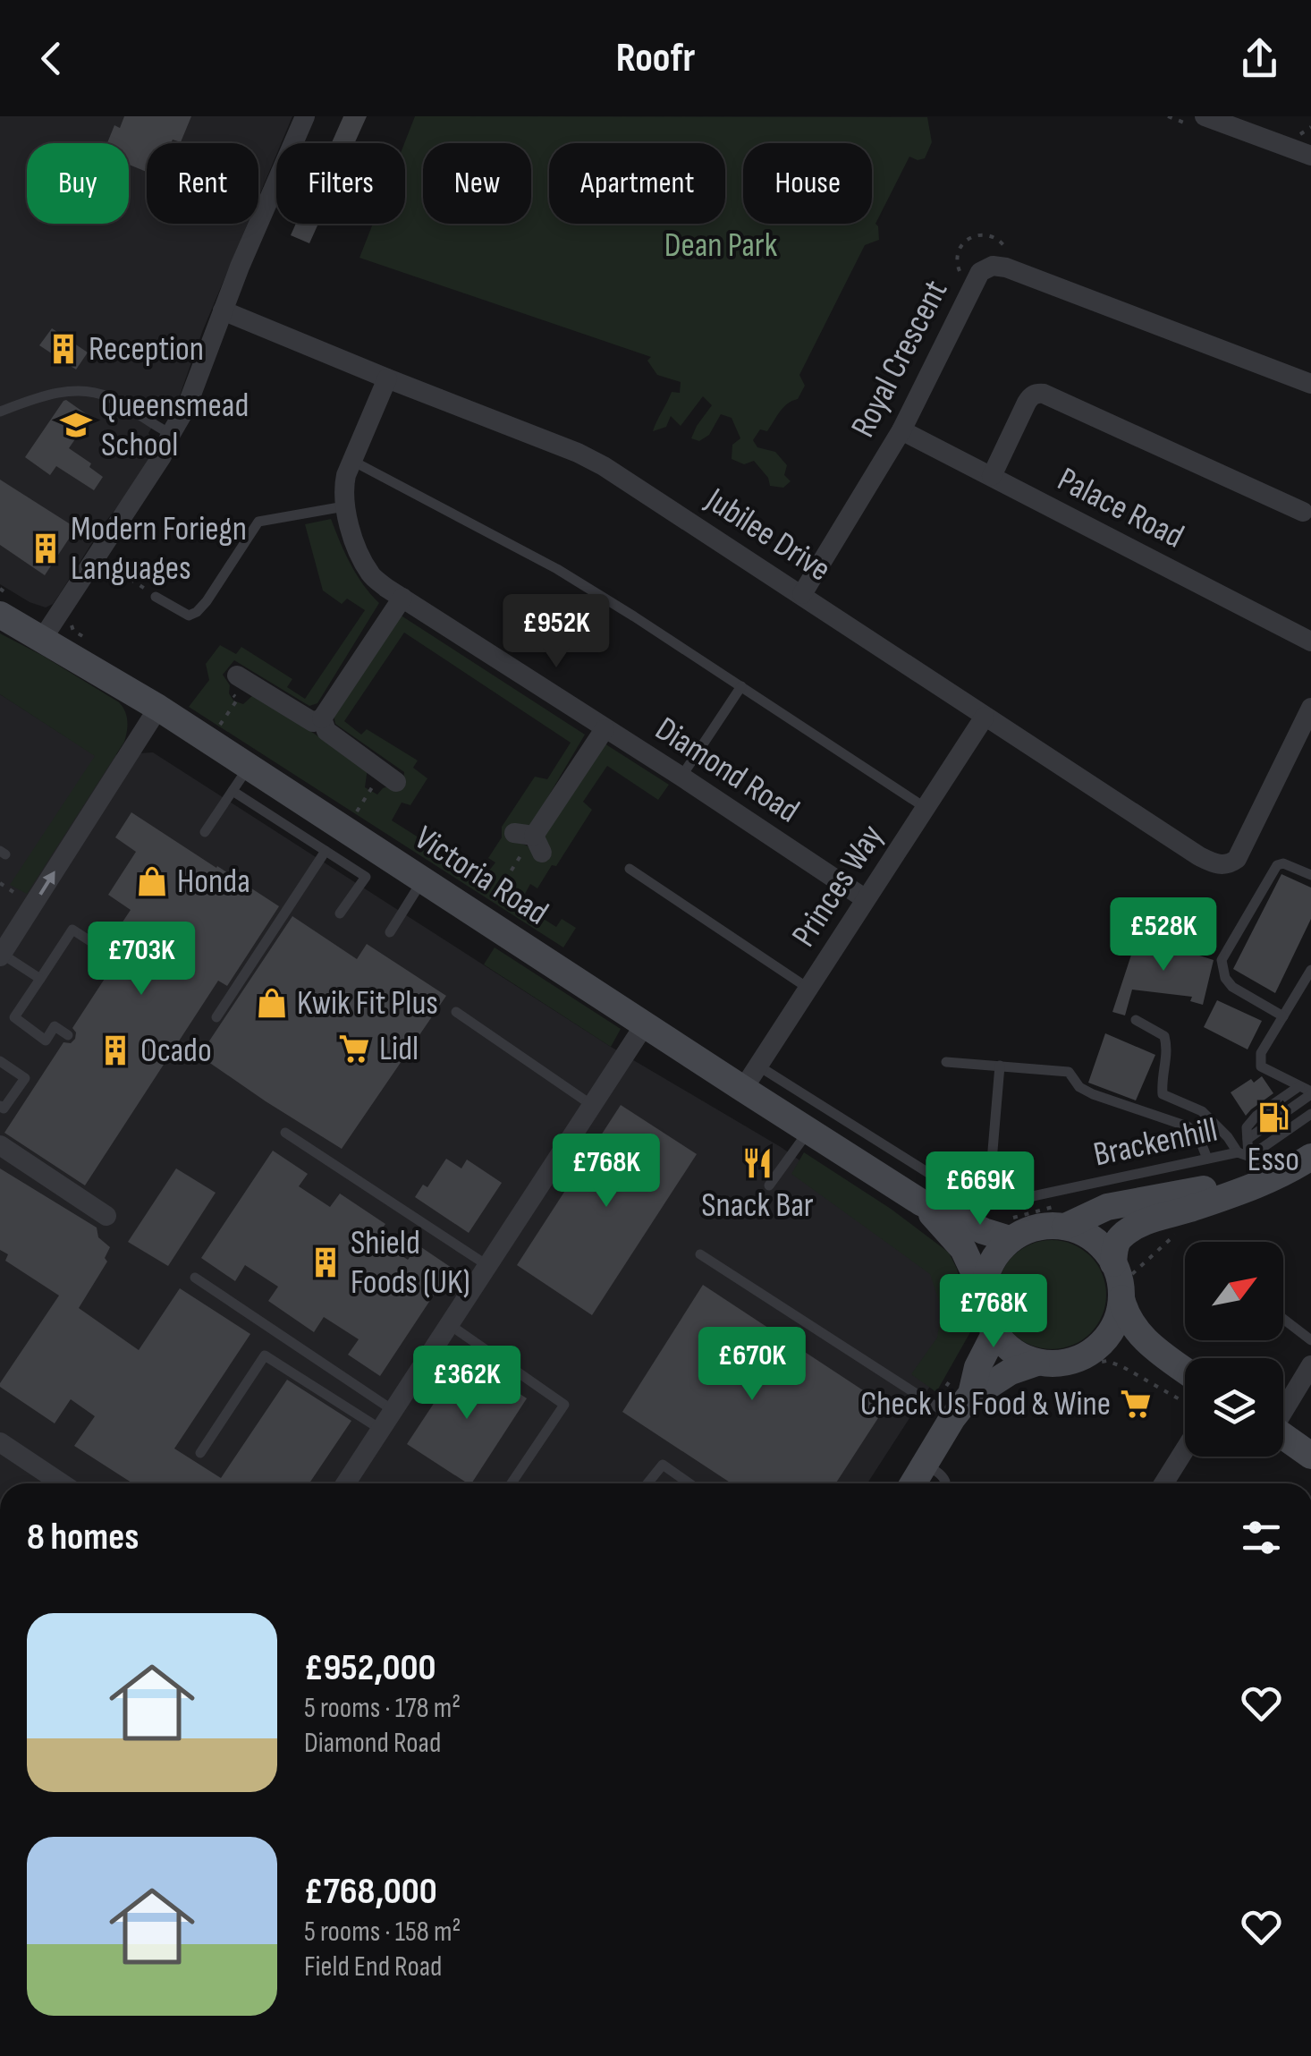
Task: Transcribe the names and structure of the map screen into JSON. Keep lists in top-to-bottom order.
{
  "streets": {
    "street": [
      "Royal Crescent",
      "Palace Road",
      "Jubilee Drive",
      "Diamond Road",
      "Victoria Road",
      "Princes Way"
    ],
    "lane": ["Brackenhill"]
  },
  "crossings": [
    ["Royal Crescent", "Palace Road"],
    ["Royal Crescent", "Jubilee Drive"],
    ["Jubilee Drive", "Princes Way"],
    ["Diamond Road", "Princes Way"],
    ["Victoria Road", "Princes Way"]
  ],
  "parks": ["Dean Park"],
  "places": {
    "building": [
      "Reception",
      "Modern Foriegn Languages",
      "Ocado",
      "Shield Foods (UK)"
    ],
    "school or university": ["Queensmead School"],
    "shop": ["Honda", "Kwik Fit Plus"],
    "supermarket": ["Lidl", "Check Us Food & Wine"],
    "fuel station": ["Esso"],
    "restaurant": ["Snack Bar"]
  },
  "north": "top right",
  "page": {
    "header": "Roofr",
    "chip": [
      "Buy",
      "Rent",
      "Filters",
      "New",
      "Apartment",
      "House"
    ],
    "price": [
      "£952K",
      "£528K",
      "£703K",
      "£768K",
      "£669K",
      "£768K",
      "£670K",
      "£362K"
    ],
    "heading": "8 homes",
    "list": [
      {
        "name": "£952,000",
        "note": "5 rooms · 178 m² · Diamond Road"
      },
      {
        "name": "£768,000",
        "note": "5 rooms · 158 m² · Field End Road"
      }
    ]
  }
}
